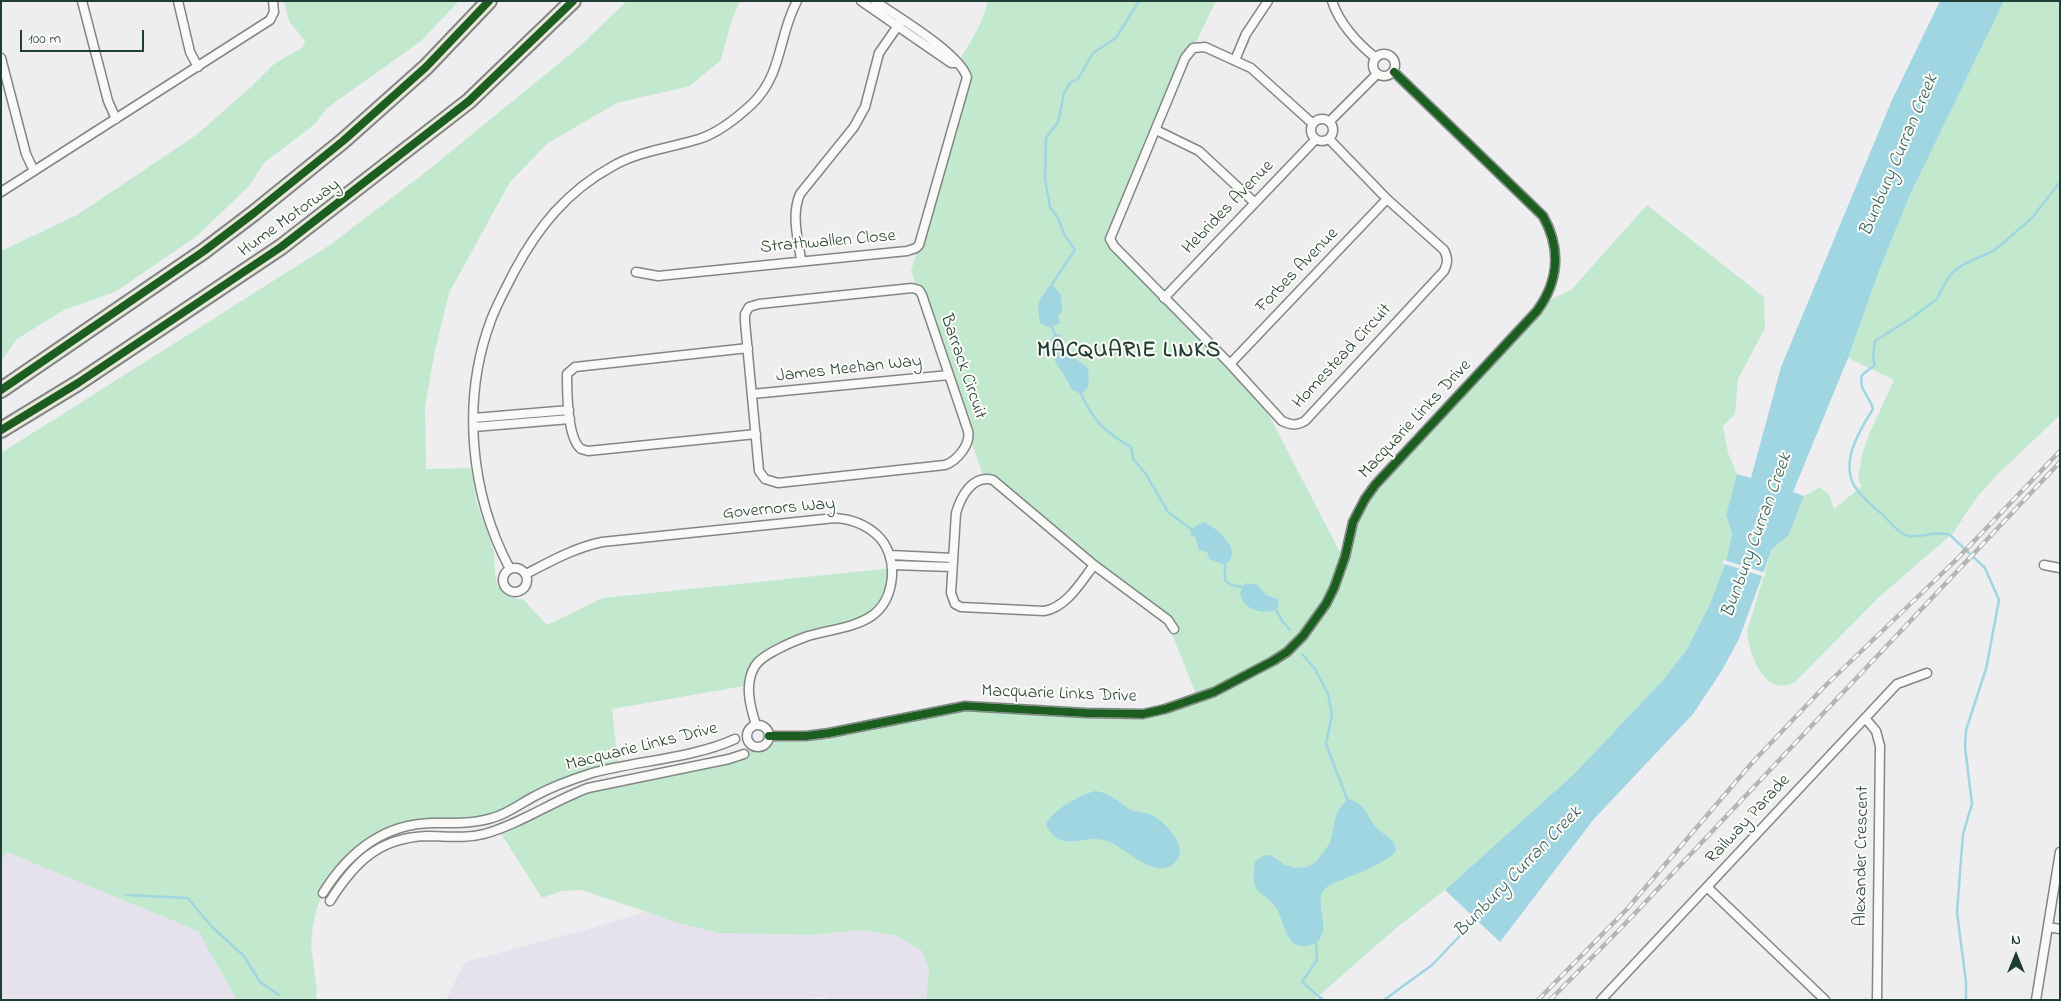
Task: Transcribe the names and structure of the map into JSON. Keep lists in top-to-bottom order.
{
  "streets": {
    "highway": ["Hume Motorway"],
    "street": [
      "Hebrides Avenue",
      "Strathwallen Close",
      "Forbes Avenue",
      "Homestead Circuit",
      "Barrack Circuit",
      "James Meehan Way",
      "Macquarie Links Drive",
      "Governors Way",
      "Railway Parade",
      "Alexander Crescent"
    ]
  },
  "crossings": [
    ["Hebrides Avenue", "Homestead Circuit"],
    ["Forbes Avenue", "Homestead Circuit"],
    ["Barrack Circuit", "James Meehan Way"],
    ["Macquarie Links Drive", "Governors Way"],
    ["Railway Parade", "Alexander Crescent"]
  ],
  "districts": ["MACQUARIE LINKS"],
  "water": ["Bunbury Curran Creek"],
  "scale_bar": "100 m",
  "north": "top"
}
